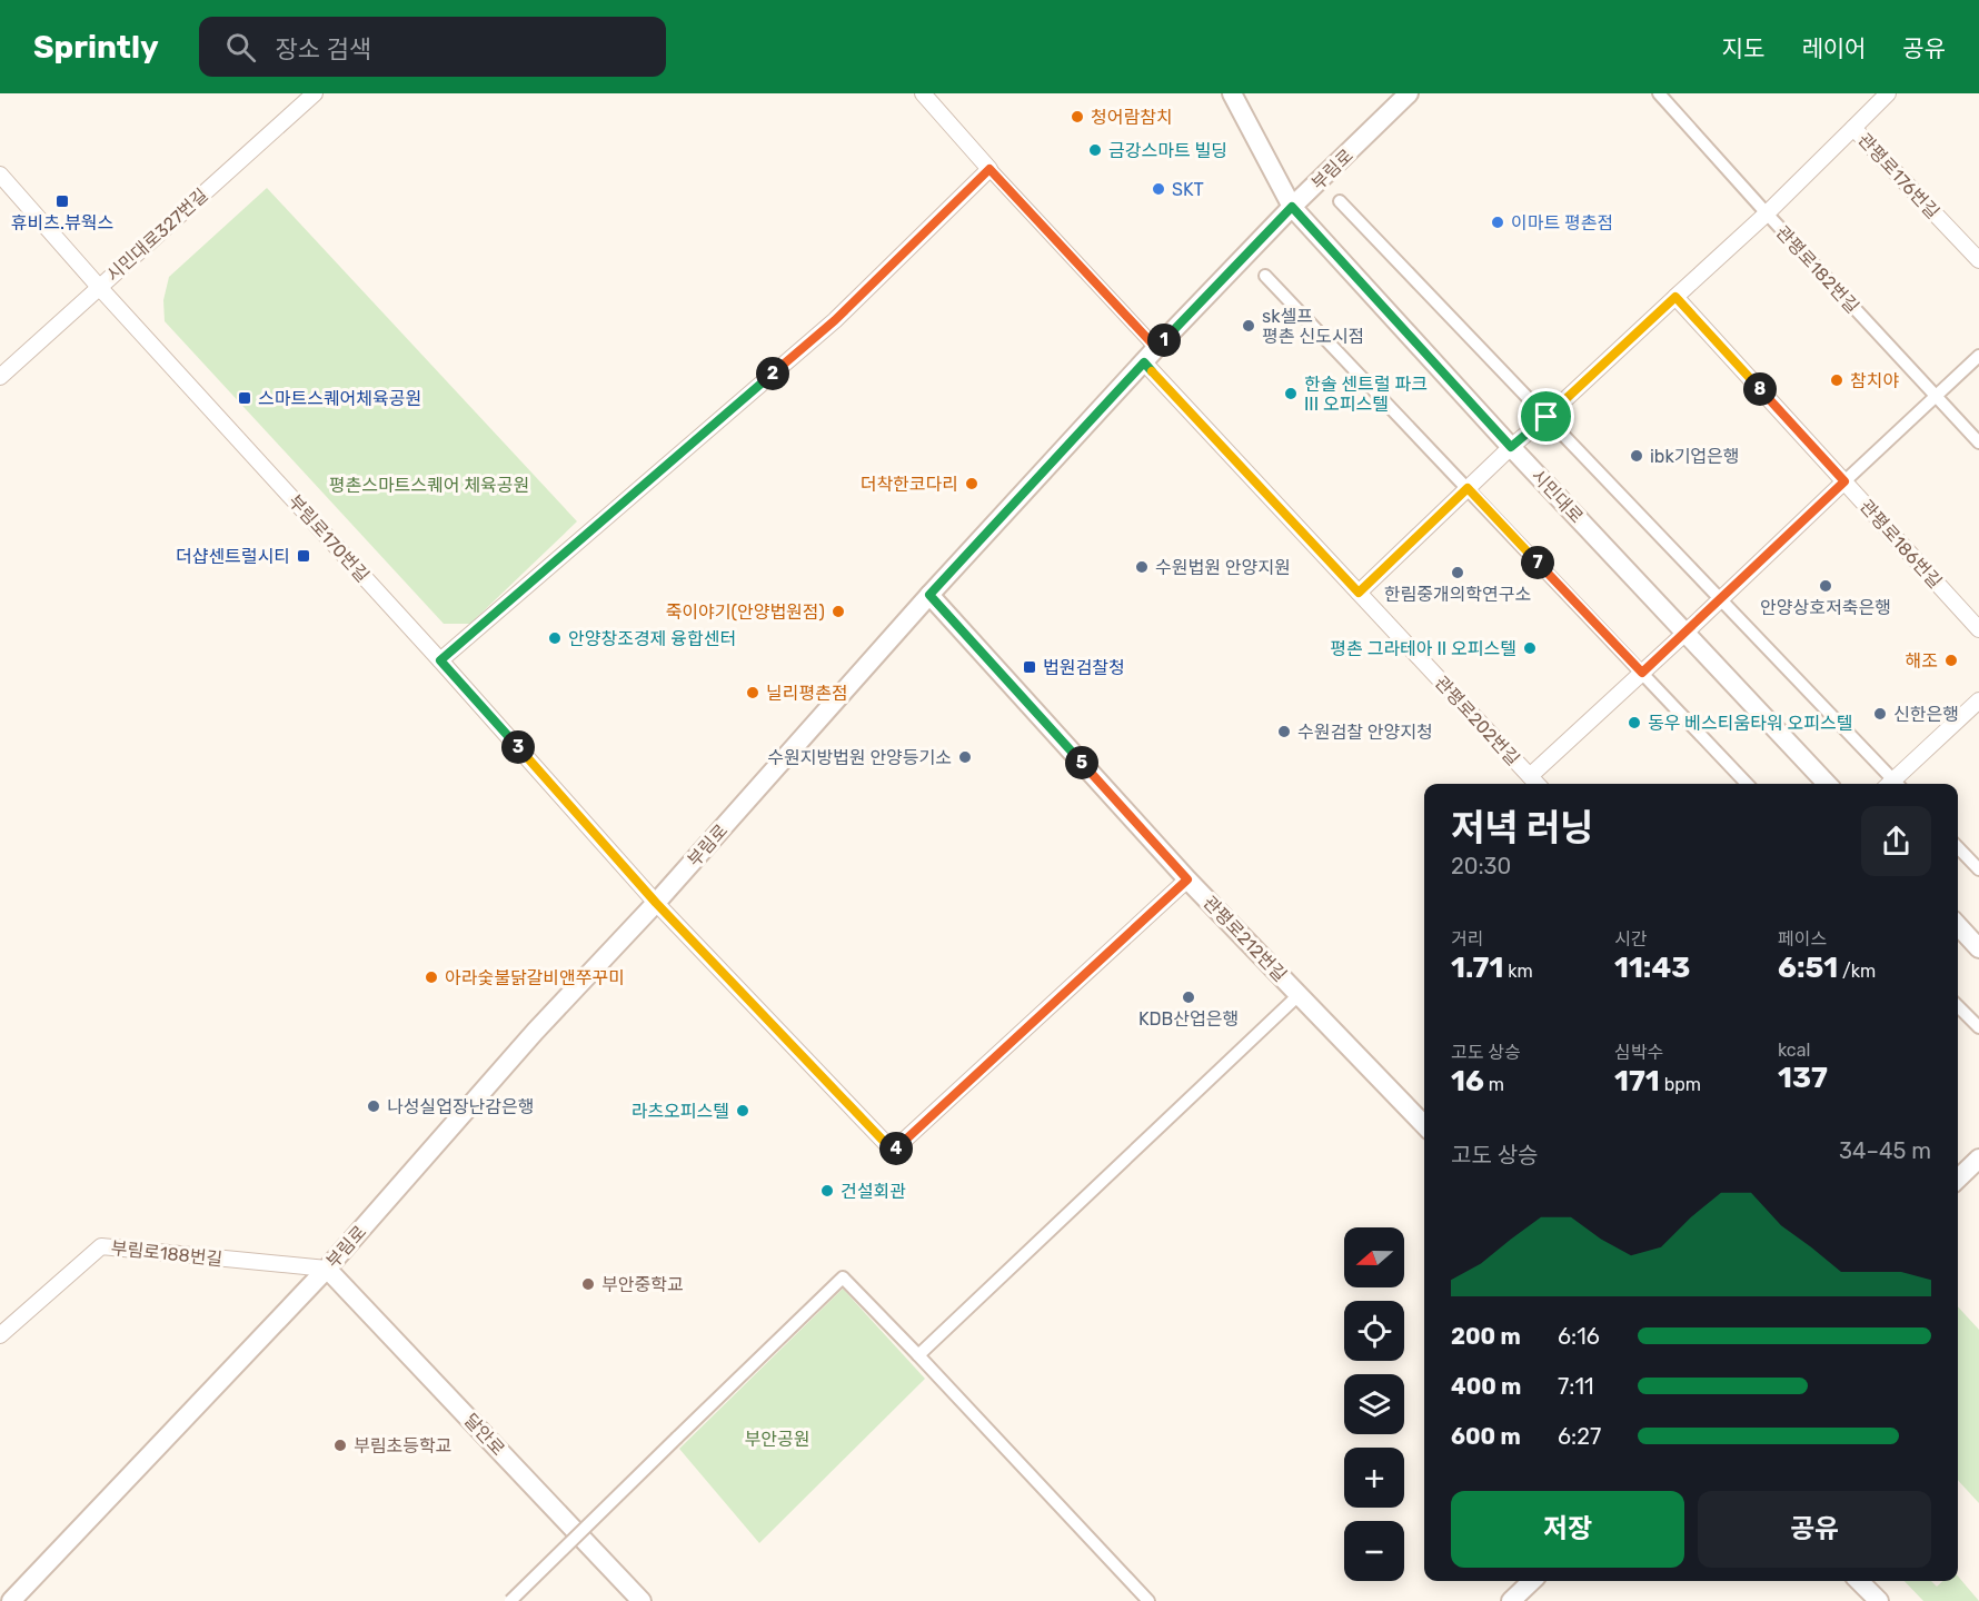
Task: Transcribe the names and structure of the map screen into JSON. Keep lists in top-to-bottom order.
{
  "streets": {
    "street": [
      "부림로",
      "관평로176번길",
      "시민대로327번길",
      "관평로182번길",
      "시민대로",
      "부림로170번길",
      "관평로186번길",
      "관평로202번길",
      "관평로212번길",
      "부림로188번길",
      "달안로"
    ]
  },
  "crossings": [
    ["부림로", "시민대로"],
    ["부림로", "부림로170번길"],
    ["부림로", "관평로202번길"],
    ["부림로", "관평로212번길"],
    ["부림로", "부림로188번길"],
    ["부림로", "달안로"],
    ["시민대로327번길", "부림로170번길"],
    ["부림로170번길", "관평로212번길"],
    ["부림로188번길", "달안로"]
  ],
  "parks": ["평촌스마트스퀘어 체육공원", "부안공원"],
  "places": {
    "other": [
      "청어람참치",
      "금강스마트 빌딩",
      "SKT",
      "이마트 평촌점",
      "sk셀프 평촌 신도시점",
      "참치야",
      "한솔 센트럴 파크 III 오피스텔",
      "ibk기업은행",
      "더착한코다리",
      "수원법원 안양지원",
      "한림중개의학연구소",
      "안양상호저축은행",
      "죽이야기(안양법원점)",
      "안양창조경제 융합센터",
      "평촌 그라테아 II 오피스텔",
      "해조",
      "닐리평촌점",
      "신한은행",
      "동우 베스티움타워 오피스텔",
      "수원검찰 안양지청",
      "수원지방법원 안양등기소",
      "아라숯불닭갈비앤쭈꾸미",
      "KDB산업은행",
      "나성실업장난감은행",
      "라츠오피스텔",
      "건설회관",
      "부안중학교",
      "부림초등학교"
    ],
    "transit": [
      "휴비츠.뷰웍스",
      "스마트스퀘어체육공원",
      "더샵센트럴시티",
      "법원검찰청"
    ]
  },
  "north": "left",
  "page": {
    "header": "Sprintly",
    "search": "장소 검색",
    "nav": ["지도", "레이어", "공유"],
    "pins": [
      "1",
      "2",
      "8",
      "7",
      "3",
      "5",
      "4"
    ],
    "heading": ["저녁 러닝", "20:30"],
    "stats": [
      ["거리", "1.71 km"],
      ["시간", "11:43"],
      ["페이스", "6:51 /km"],
      ["고도 상승", "16 m"],
      ["심박수", "171 bpm"],
      ["kcal", "137"]
    ],
    "chart": ["고도 상승", "34–45 m"],
    "map_buttons": ["+", "−"],
    "list": [
      {
        "name": "200 m",
        "note": "6:16"
      },
      {
        "name": "400 m",
        "note": "7:11"
      },
      {
        "name": "600 m",
        "note": "6:27"
      }
    ],
    "buttons": ["저장", "공유"]
  }
}
